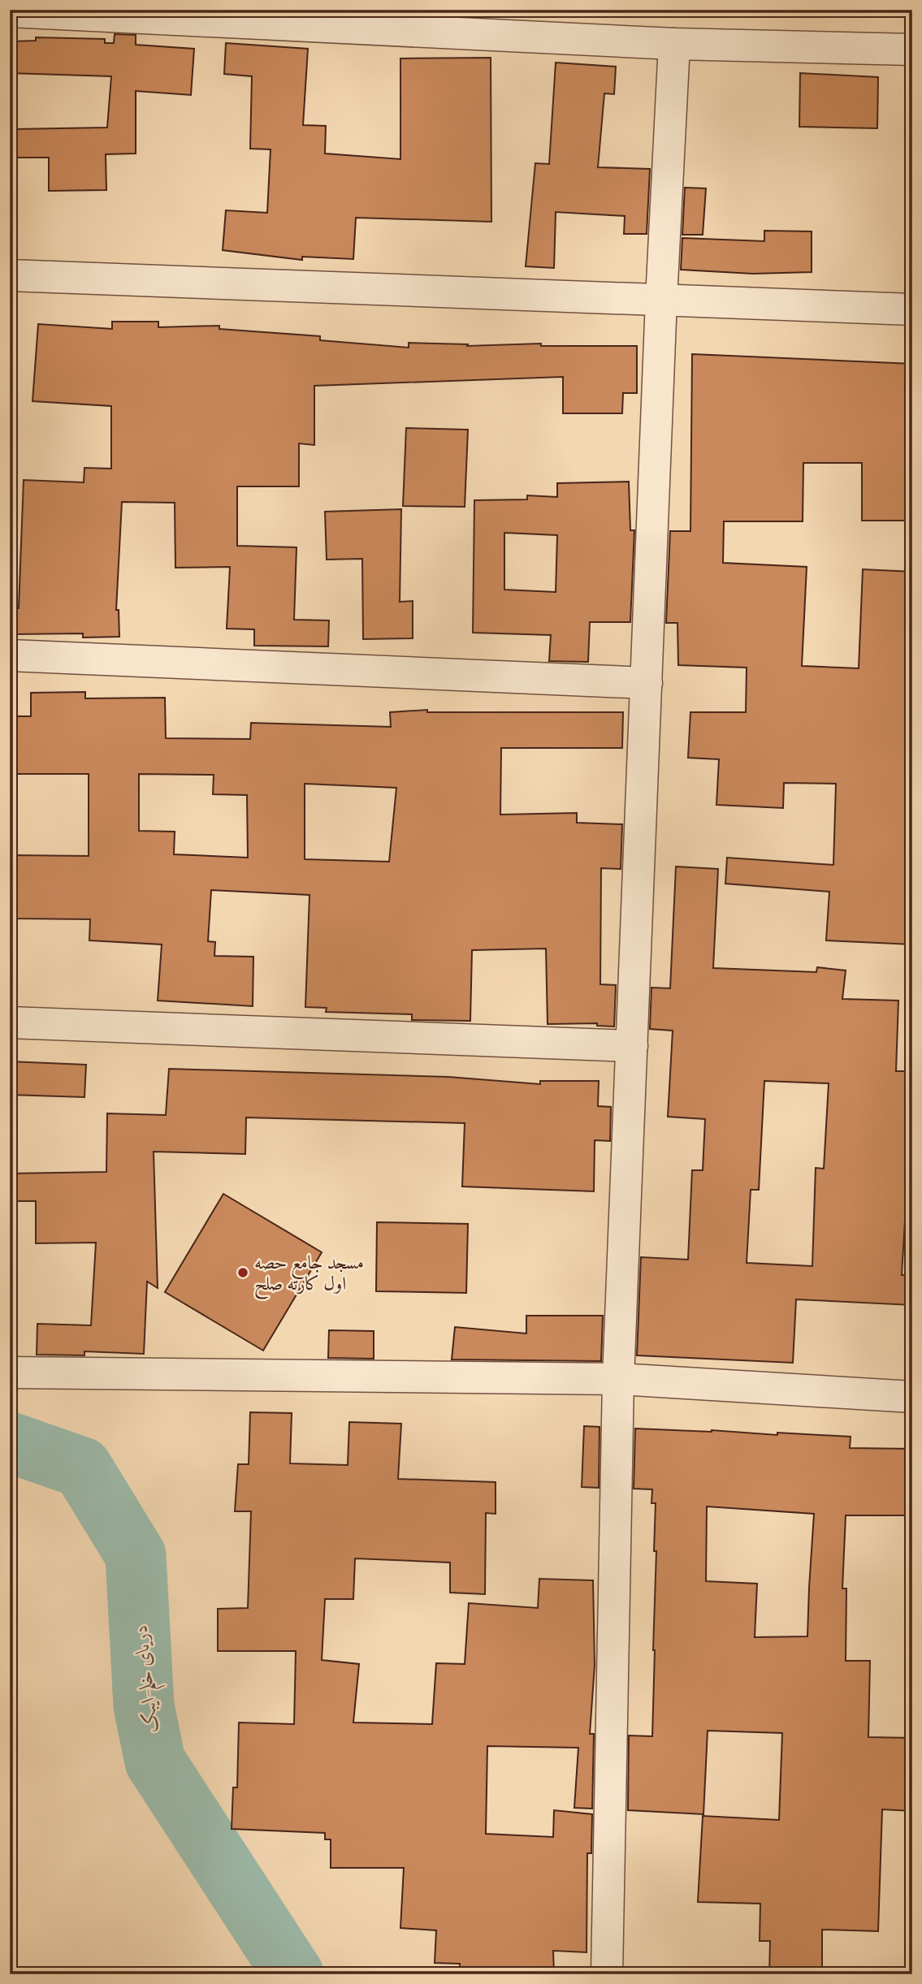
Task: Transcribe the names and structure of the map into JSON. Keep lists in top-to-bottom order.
{
  "water": ["دریای خلم-ایبک"],
  "places": ["مسجد جامع حصه اول کارته صلح"]
}
